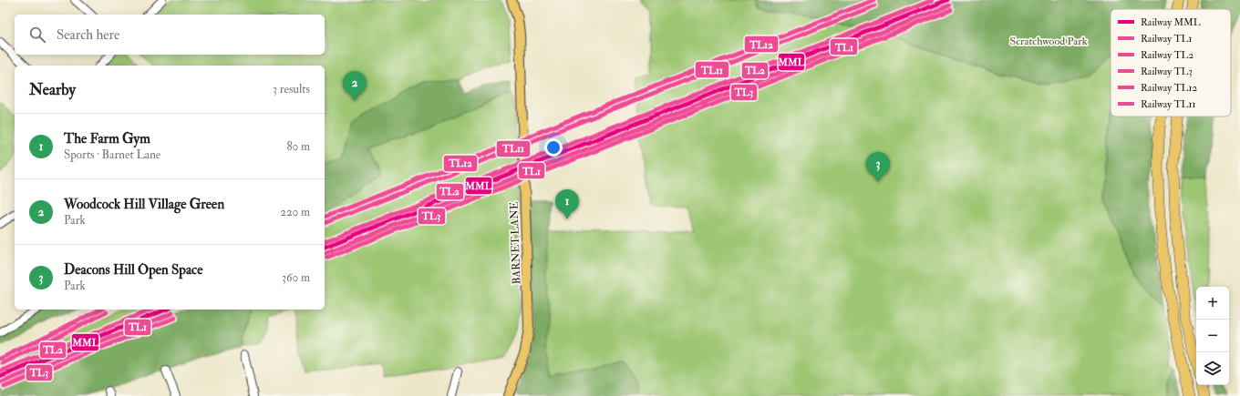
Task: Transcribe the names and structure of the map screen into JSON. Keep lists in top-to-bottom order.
{
  "streets": {
    "main road": ["BARNET LANE"]
  },
  "parks": ["Scratchwood Park"],
  "lines": [
    "rail line MML",
    "rail line TL2",
    "rail line TL12",
    "rail line TL1",
    "rail line TL11",
    "rail line TL3"
  ],
  "legend": [
    "Railway MML",
    "Railway TL1",
    "Railway TL2",
    "Railway TL3",
    "Railway TL12",
    "Railway TL11"
  ],
  "page": {
    "search": "Search here",
    "heading": ["Nearby", "3 results"],
    "pins": ["2", "3", "1"],
    "list": [
      {
        "mark": "1",
        "name": "The Farm Gym",
        "note": "Sports · Barnet Lane",
        "value": "80 m"
      },
      {
        "mark": "2",
        "name": "Woodcock Hill Village Green",
        "note": "Park",
        "value": "220 m"
      },
      {
        "mark": "3",
        "name": "Deacons Hill Open Space",
        "note": "Park",
        "value": "360 m"
      }
    ],
    "map_buttons": ["+", "−"]
  }
}
